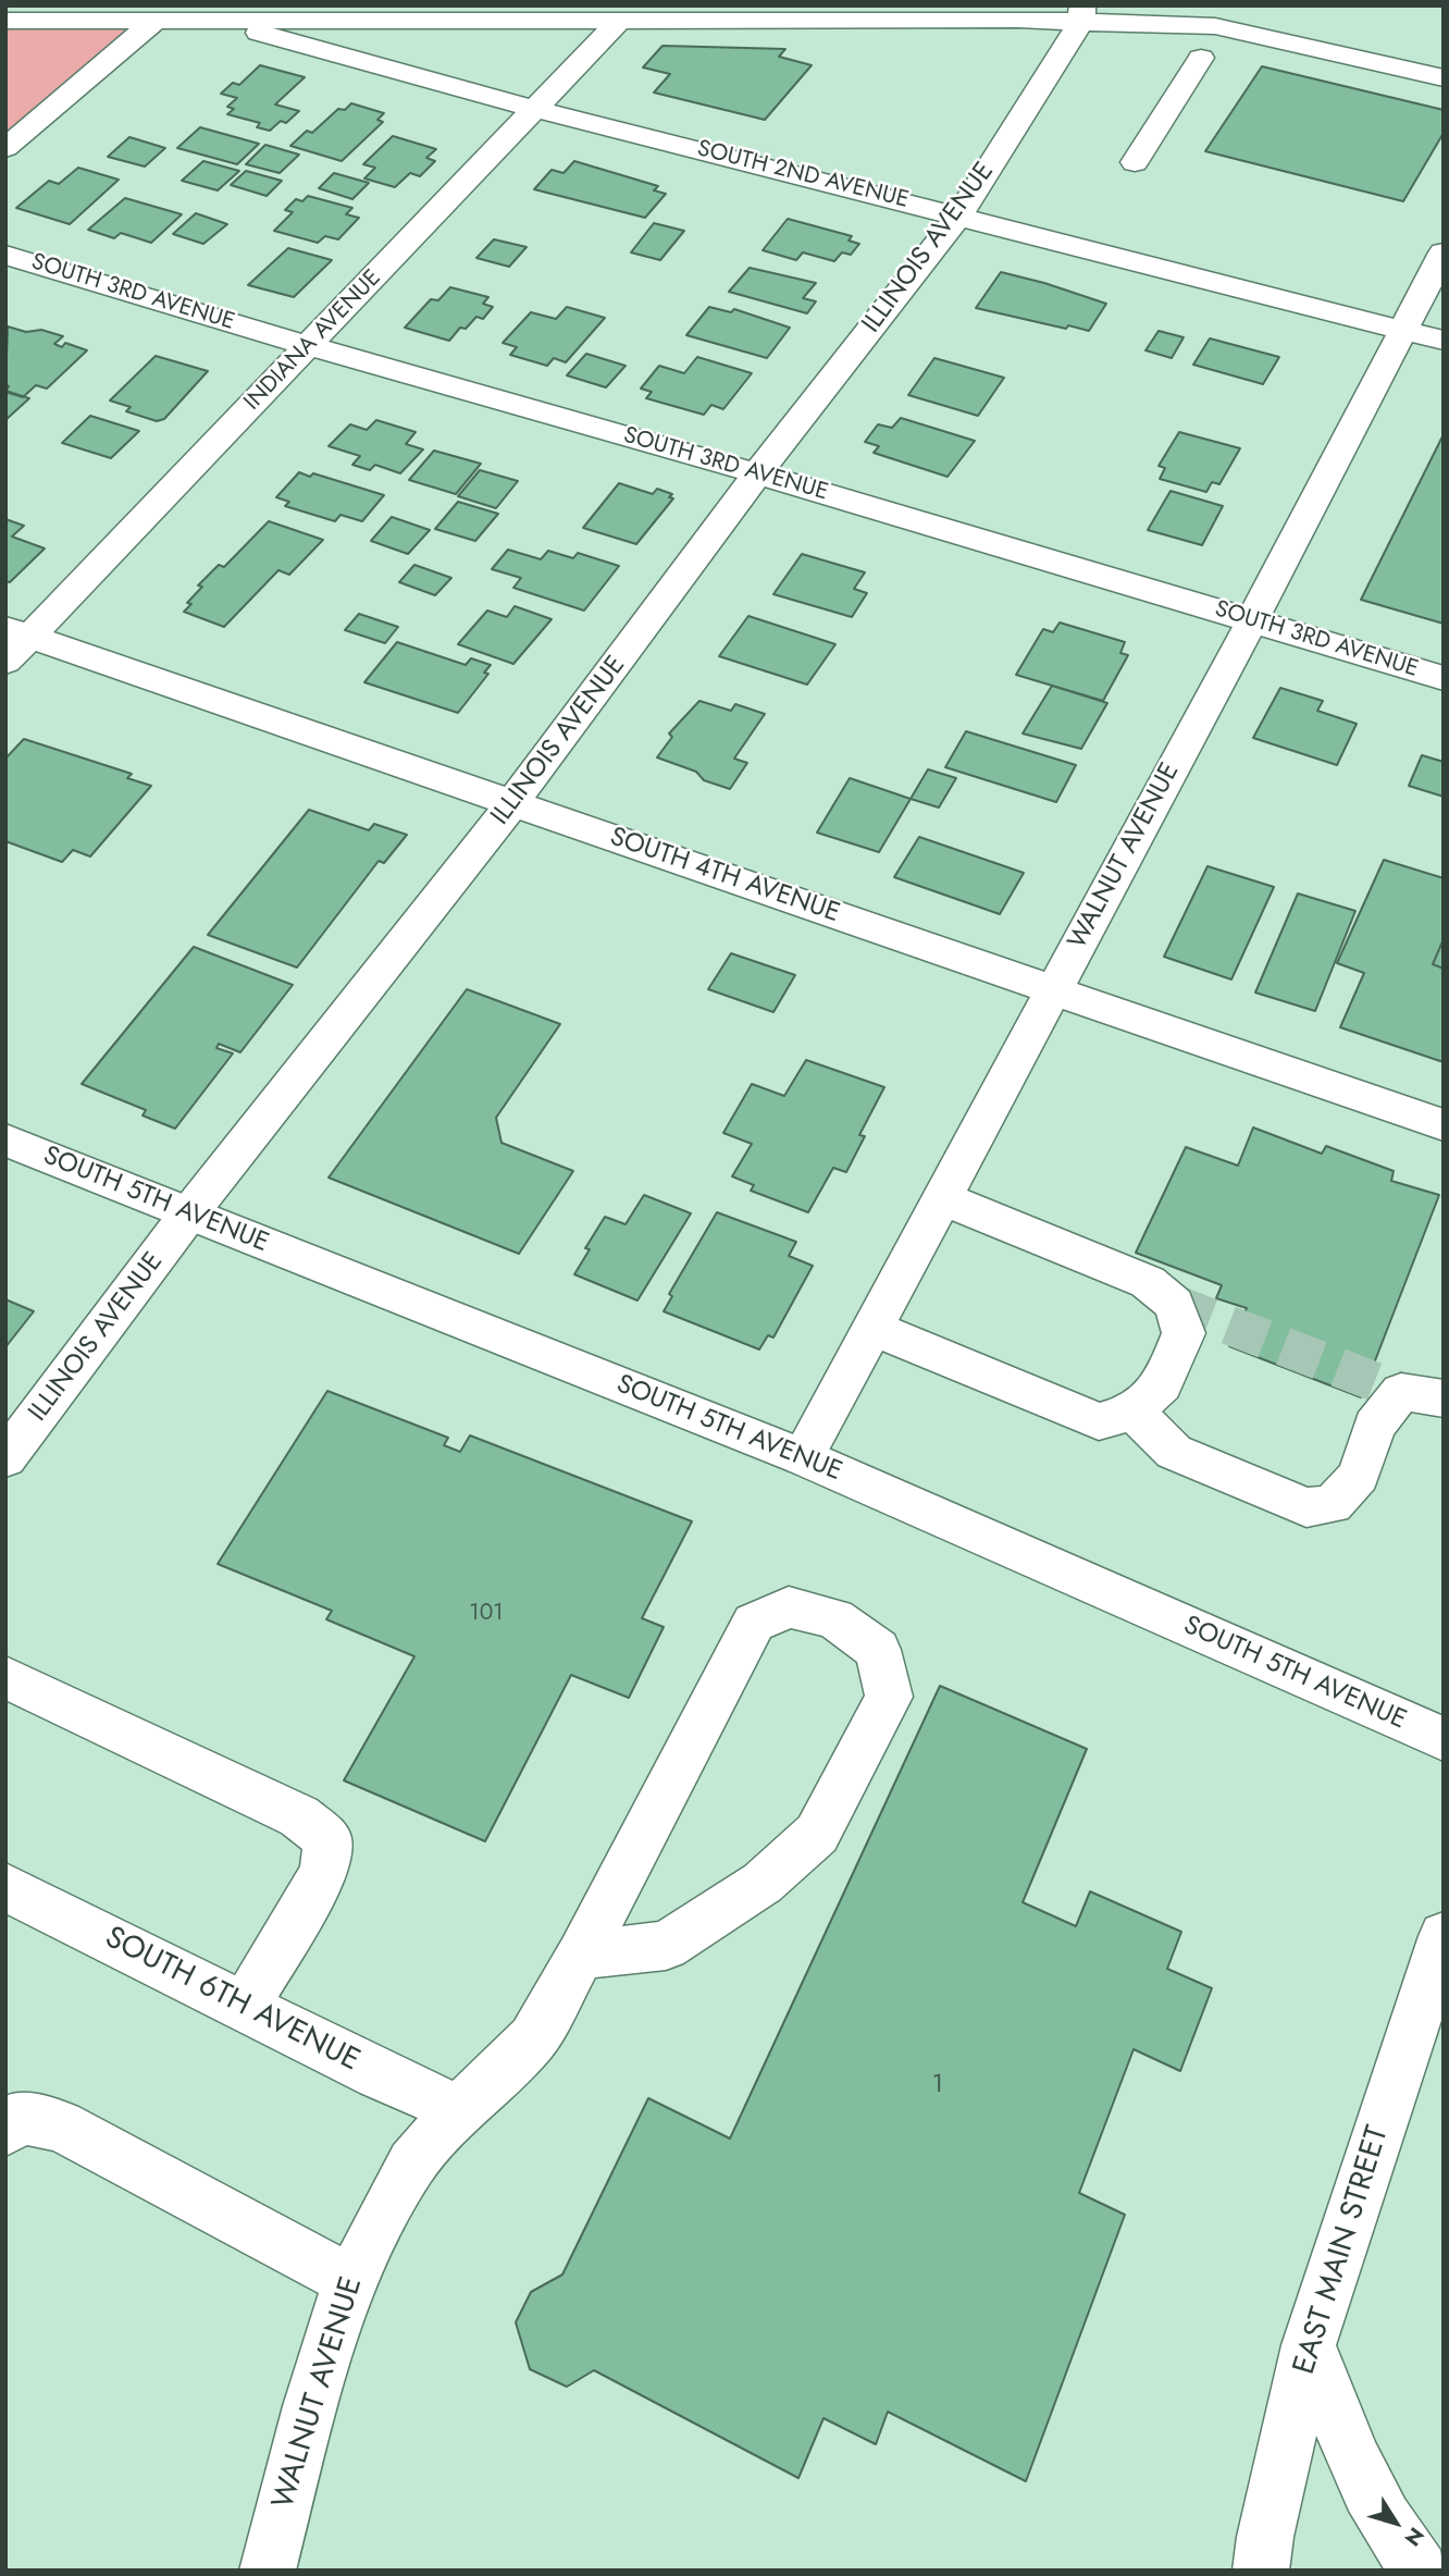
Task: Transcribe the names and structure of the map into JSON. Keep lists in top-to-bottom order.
{
  "streets": {
    "street": [
      "SOUTH 2ND AVENUE",
      "ILLINOIS AVENUE",
      "SOUTH 3RD AVENUE",
      "INDIANA AVENUE",
      "WALNUT AVENUE",
      "SOUTH 4TH AVENUE",
      "SOUTH 5TH AVENUE",
      "SOUTH 6TH AVENUE",
      "EAST MAIN STREET"
    ]
  },
  "crossings": [
    ["SOUTH 2ND AVENUE", "ILLINOIS AVENUE"],
    ["SOUTH 2ND AVENUE", "INDIANA AVENUE"],
    ["SOUTH 2ND AVENUE", "WALNUT AVENUE"],
    ["ILLINOIS AVENUE", "SOUTH 3RD AVENUE"],
    ["ILLINOIS AVENUE", "SOUTH 4TH AVENUE"],
    ["ILLINOIS AVENUE", "SOUTH 5TH AVENUE"],
    ["SOUTH 3RD AVENUE", "INDIANA AVENUE"],
    ["SOUTH 3RD AVENUE", "WALNUT AVENUE"],
    ["INDIANA AVENUE", "SOUTH 4TH AVENUE"],
    ["WALNUT AVENUE", "SOUTH 4TH AVENUE"],
    ["WALNUT AVENUE", "SOUTH 5TH AVENUE"],
    ["WALNUT AVENUE", "SOUTH 6TH AVENUE"]
  ],
  "house_numbers": ["101", "1"],
  "north": "bottom right"
}
